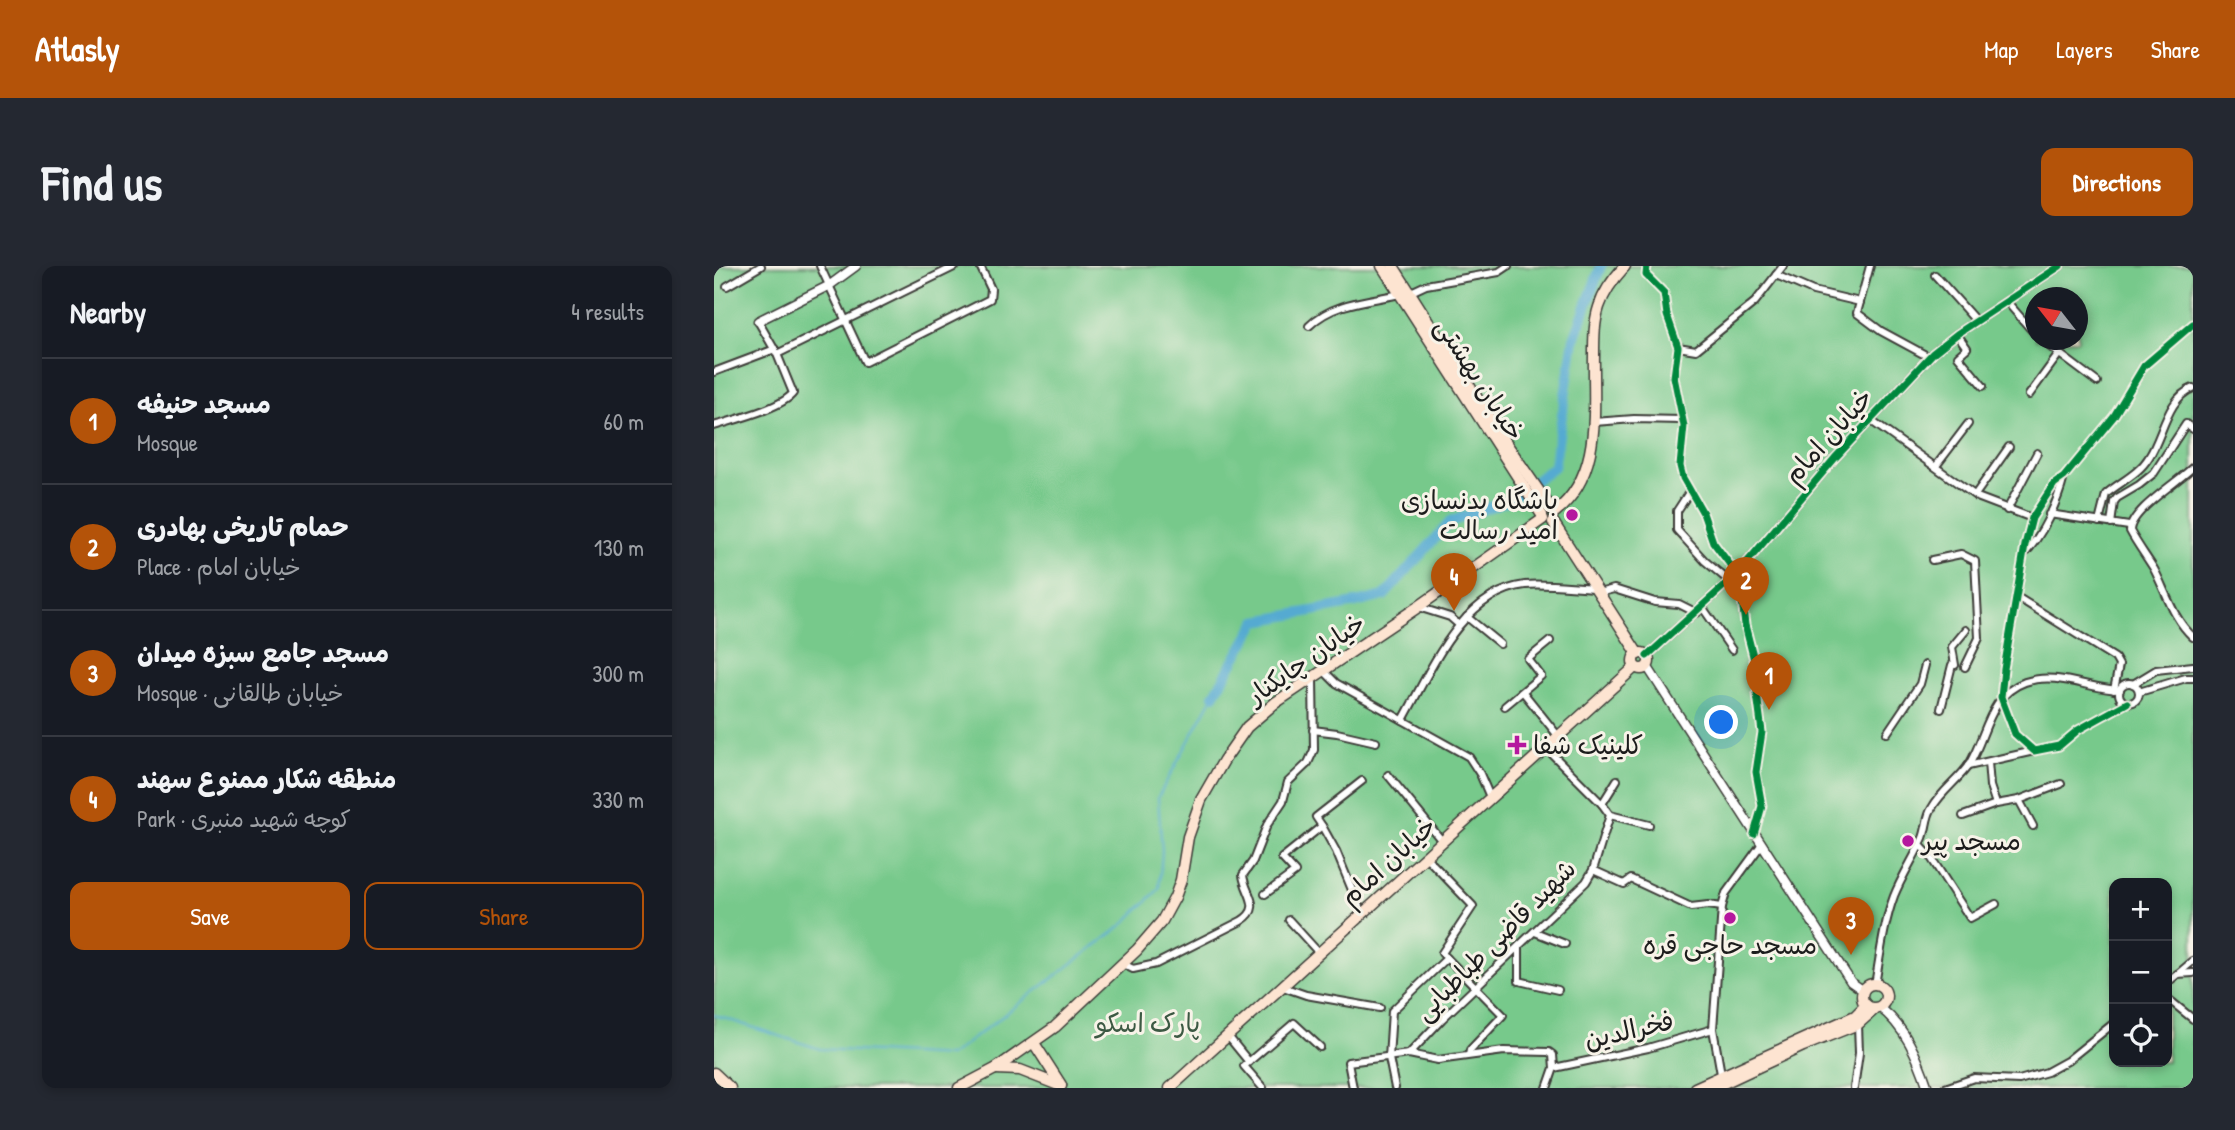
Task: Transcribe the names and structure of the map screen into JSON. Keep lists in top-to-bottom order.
{
  "streets": {
    "main road": ["خیابان بهشتی", "خیابان امام", "خیابان چایکنار"],
    "street": ["شهید قاضی طباطبایی", "فخرالدین"]
  },
  "crossings": [
    ["خیابان بهشتی", "خیابان امام"],
    ["خیابان بهشتی", "خیابان چایکنار"]
  ],
  "parks": ["پارک اسکو"],
  "places": {
    "other": ["باشگاه بدنسازی امید رسالت", "مسجد پیر", "مسجد حاجی قره"],
    "health": ["کلینیک شفا"]
  },
  "north": "top left",
  "page": {
    "header": "Atlasly",
    "nav": ["Map", "Layers", "Share"],
    "buttons": [
      "Directions",
      ["Save", "Share"]
    ],
    "title": "Find us",
    "heading": ["Nearby", "4 results"],
    "list": [
      {
        "mark": "1",
        "name": "مسجد حنیفه",
        "note": "Mosque",
        "value": "60 m"
      },
      {
        "mark": "2",
        "name": "حمام تاریخی بهادری",
        "note": "Place · خیابان امام",
        "value": "130 m"
      },
      {
        "mark": "3",
        "name": "مسجد جامع سبزه میدان",
        "note": "Mosque · خیابان طالقانی",
        "value": "300 m"
      },
      {
        "mark": "4",
        "name": "منطقه شکار ممنوع سهند",
        "note": "Park · کوچه شهید منبری",
        "value": "330 m"
      }
    ],
    "pins": [
      "4",
      "2",
      "1",
      "3"
    ],
    "map_buttons": ["+", "−"]
  }
}
